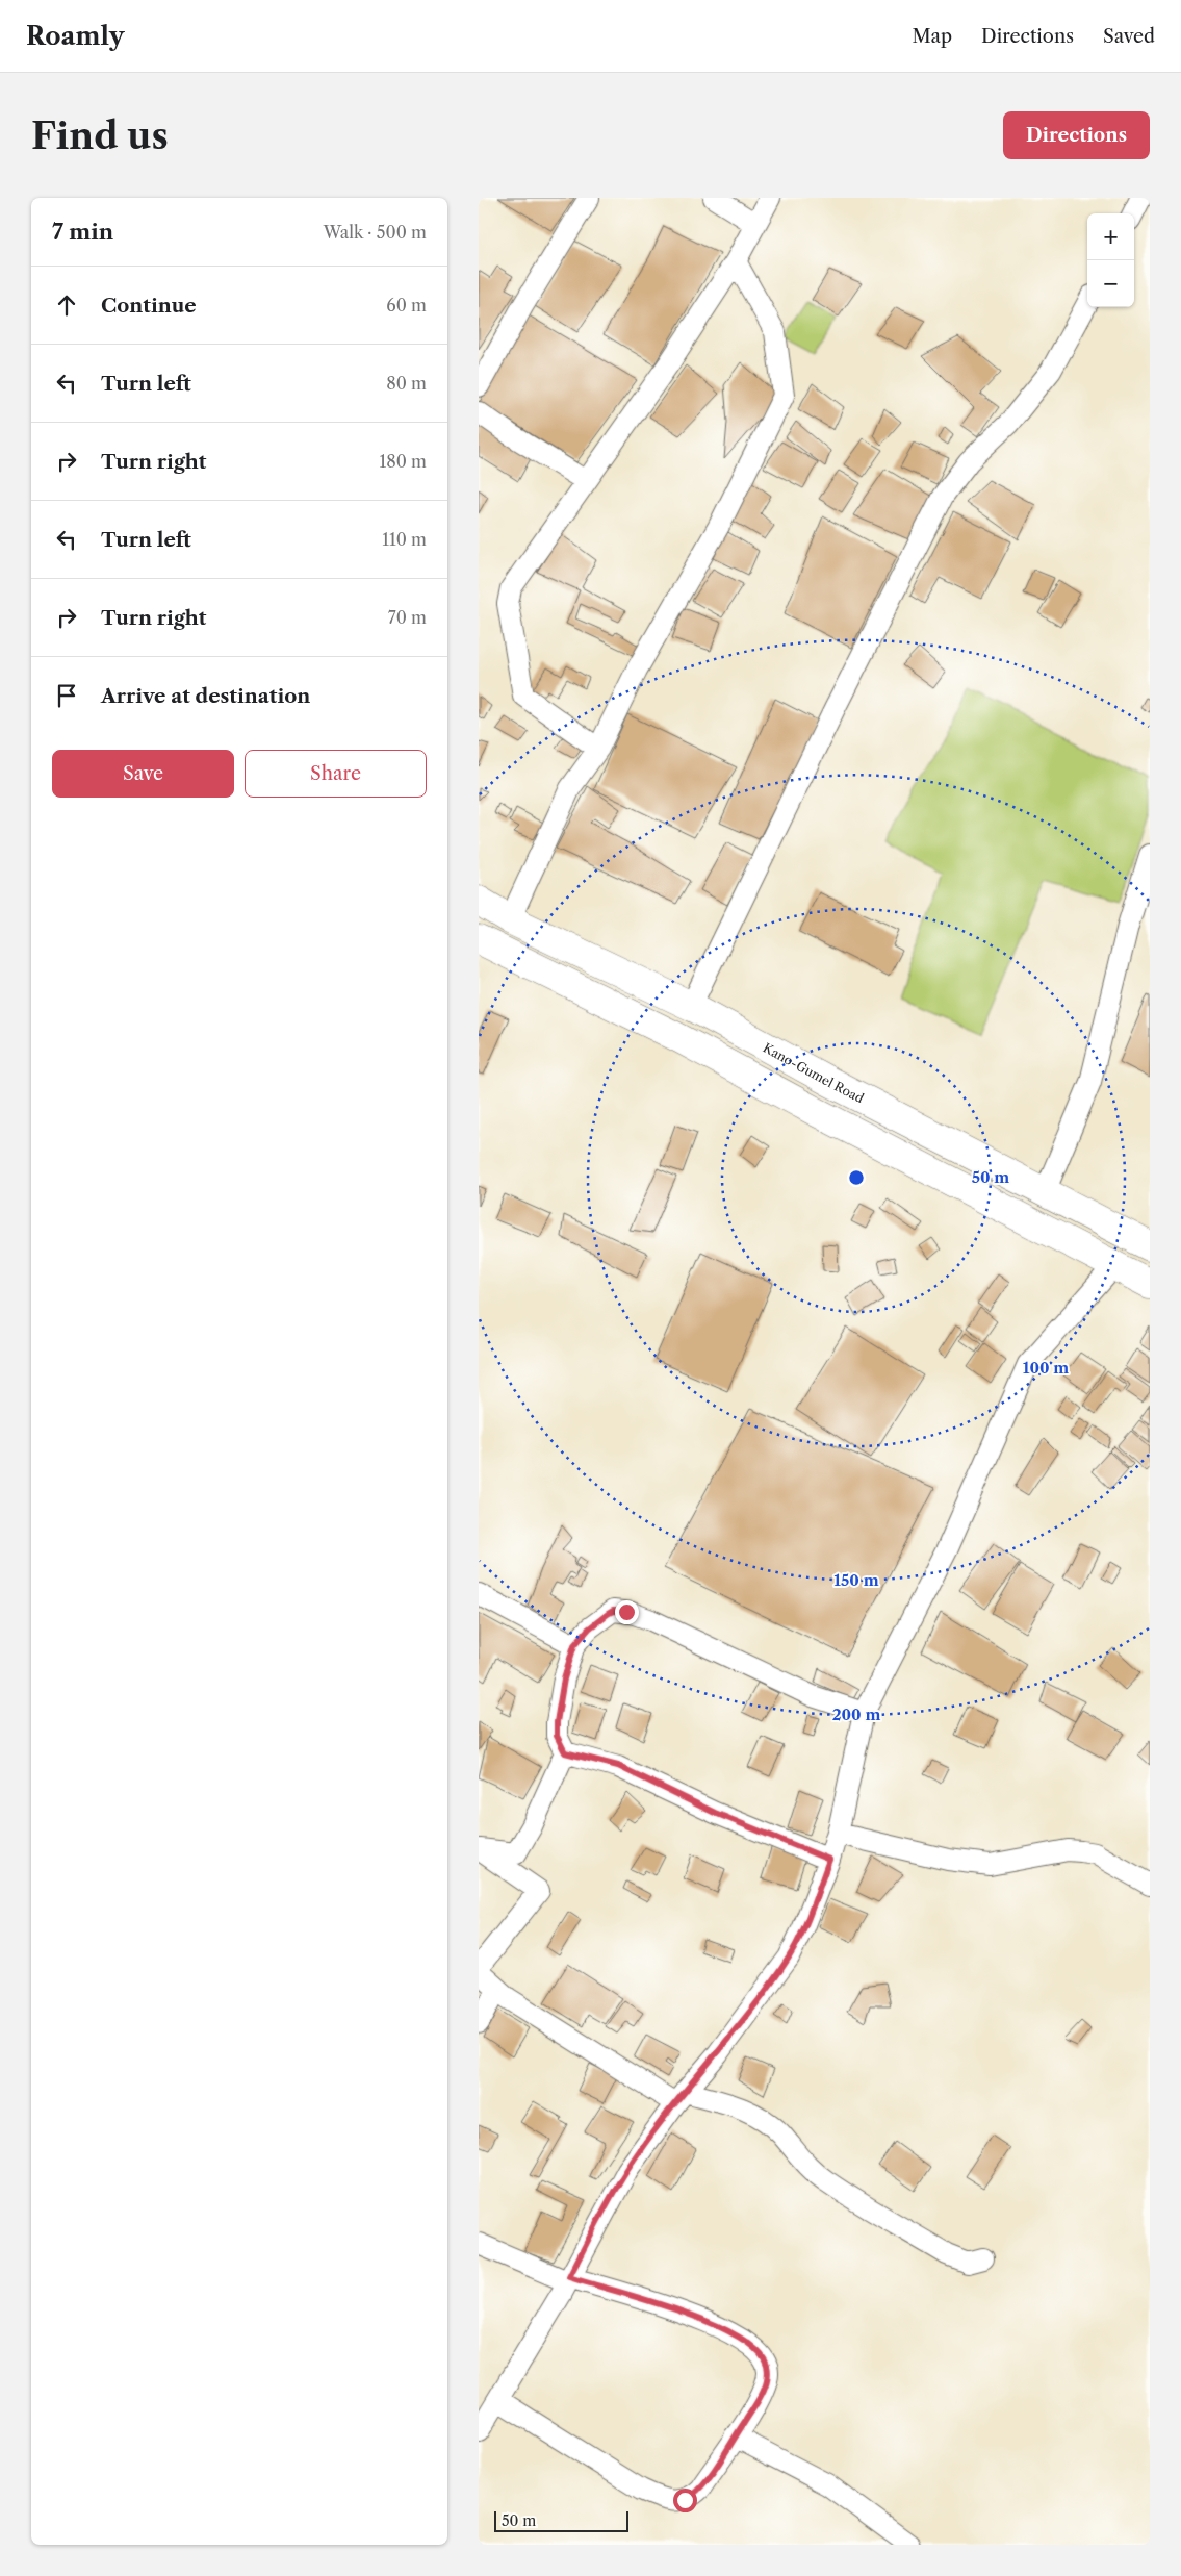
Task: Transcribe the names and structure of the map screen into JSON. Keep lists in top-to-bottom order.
{
  "streets": {
    "main road": ["Kano-Gumel Road"]
  },
  "scale_bar": "50 m",
  "page": {
    "header": "Roamly",
    "nav": ["Map", "Directions", "Saved"],
    "buttons": [
      "Directions",
      ["Save", "Share"]
    ],
    "title": "Find us",
    "heading": ["7 min", "Walk · 500 m"],
    "map_buttons": ["+", "−"],
    "list": [
      ["Continue", "60 m"],
      ["Turn left", "80 m"],
      ["Turn right", "180 m"],
      ["Turn left", "110 m"],
      ["Turn right", "70 m"],
      "Arrive at destination"
    ],
    "scale": "50 m"
  },
  "rings": [
    "50 m",
    "100 m",
    "150 m",
    "200 m"
  ]
}
